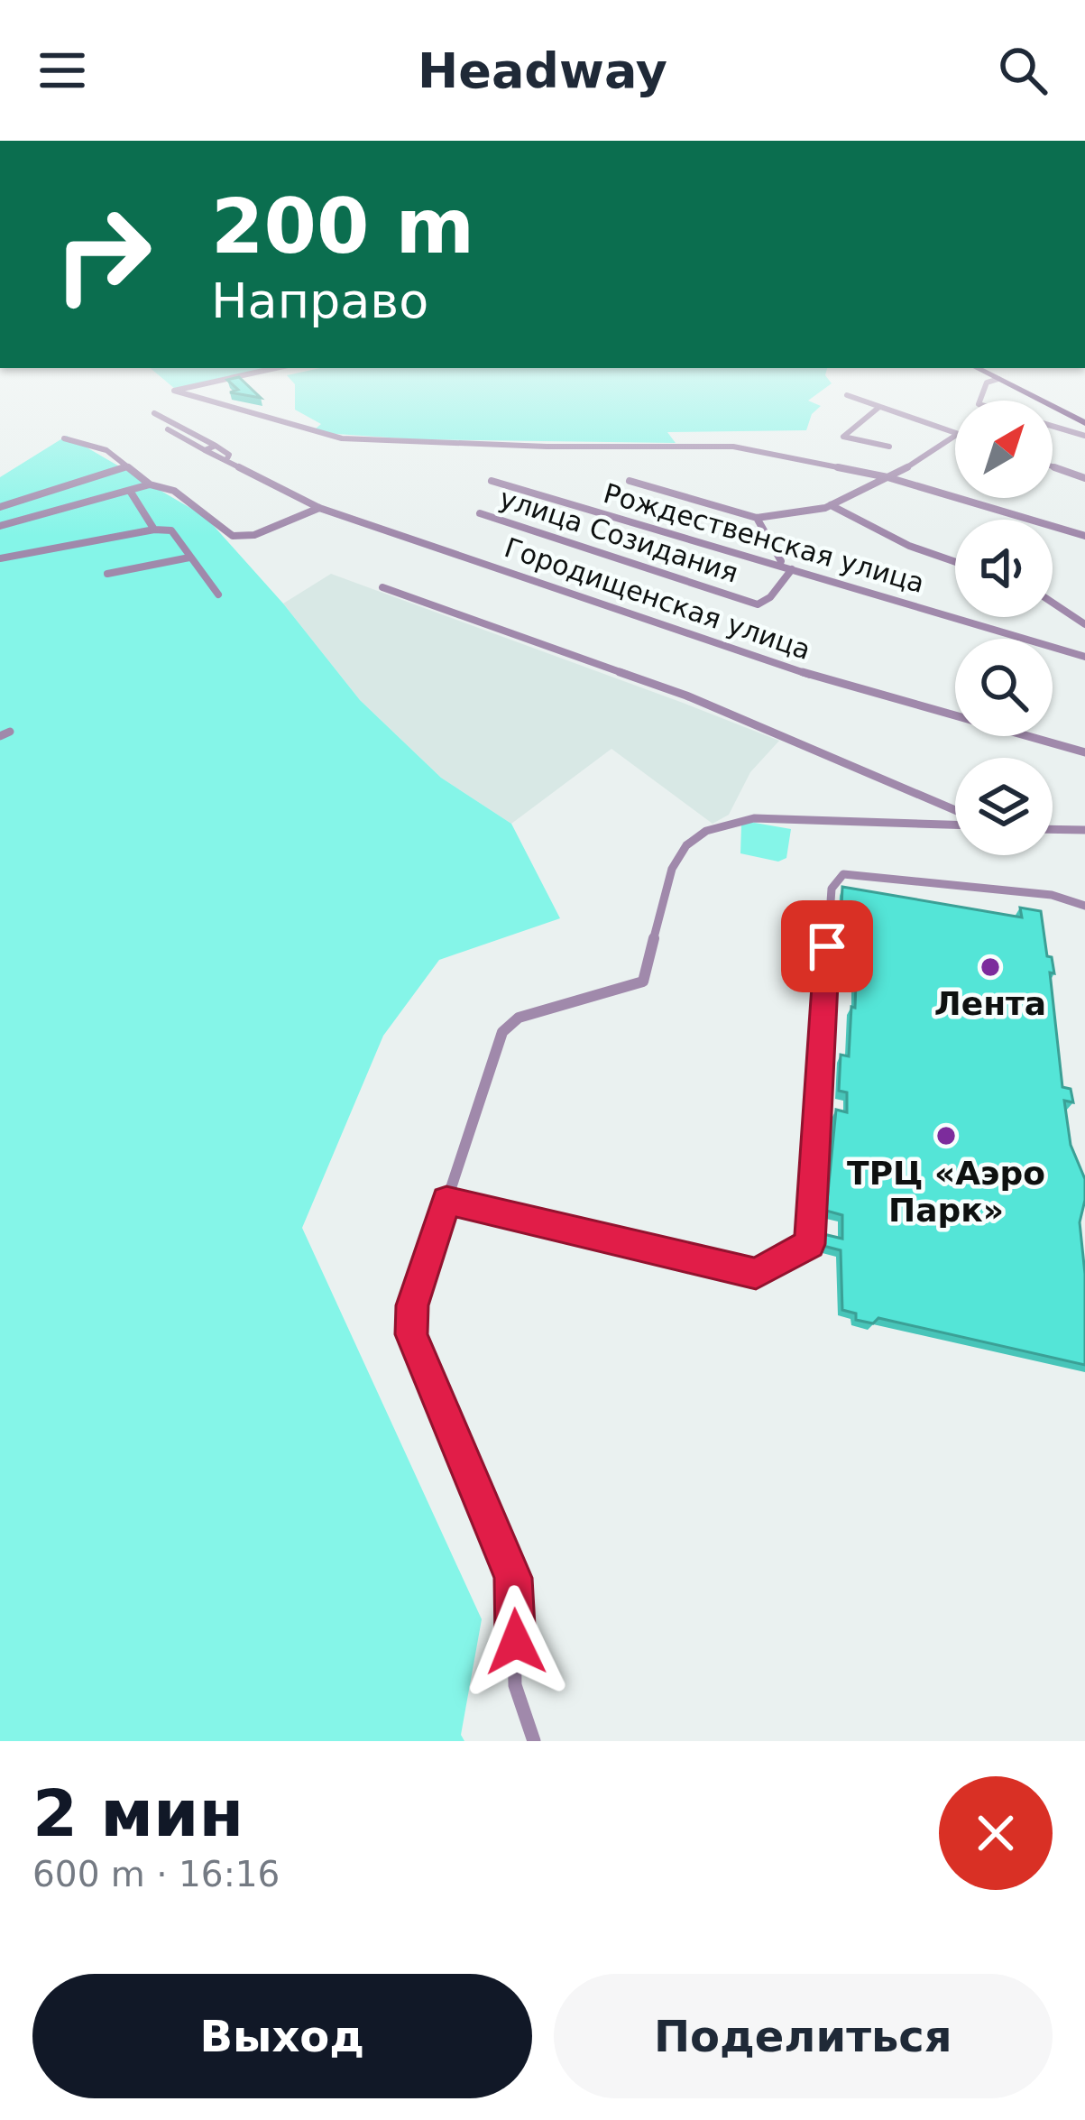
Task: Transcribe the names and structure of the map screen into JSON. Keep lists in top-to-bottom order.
{
  "streets": {
    "street": ["улица Созидания", "Рождественская улица", "Городищенская улица"]
  },
  "crossings": [
    ["улица Созидания", "Рождественская улица"]
  ],
  "places": ["Лента", "ТРЦ «Аэро Парк»"],
  "north": "top right",
  "page": {
    "header": "Headway",
    "turn": ["200 m", "Направо"],
    "heading": ["2 мин", "600 m · 16:16"],
    "buttons": ["Выход", "Поделиться"]
  }
}
